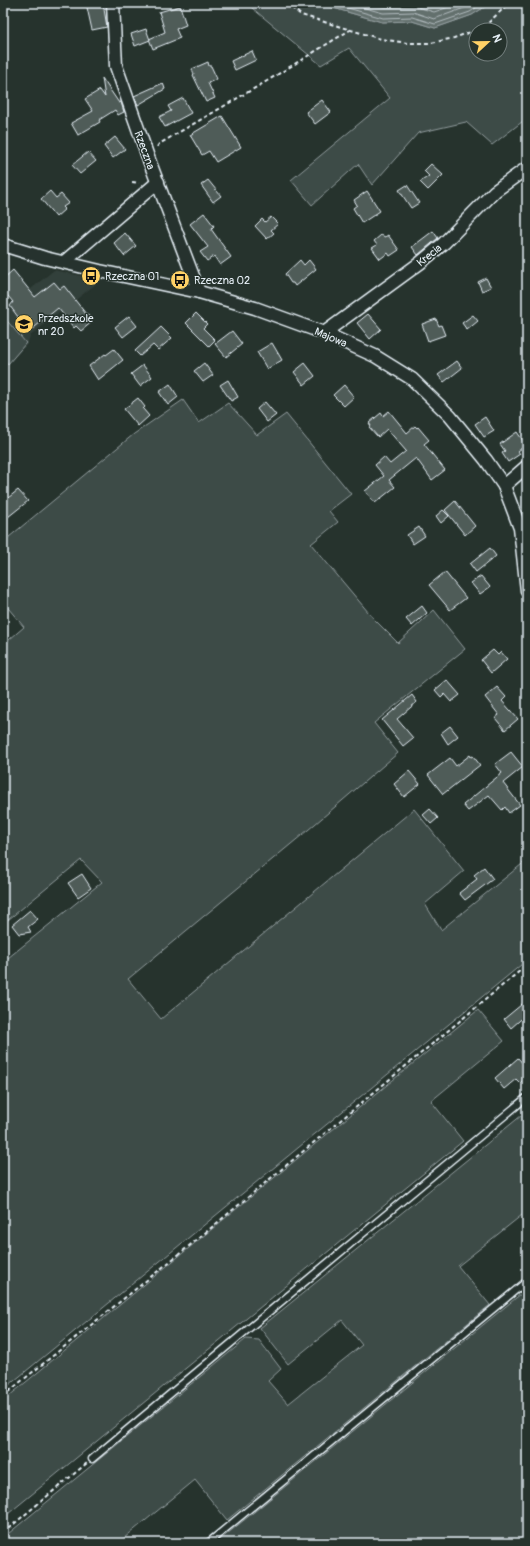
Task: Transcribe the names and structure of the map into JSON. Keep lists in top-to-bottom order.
{
  "streets": {
    "street": ["Rzeczna", "Krecia", "Majowa"]
  },
  "crossings": [
    ["Rzeczna", "Majowa"],
    ["Krecia", "Majowa"]
  ],
  "places": {
    "bus stop": ["Rzeczna 01", "Rzeczna 02"],
    "school or university": ["Przedszkole nr 20"]
  },
  "north": "right"
}
